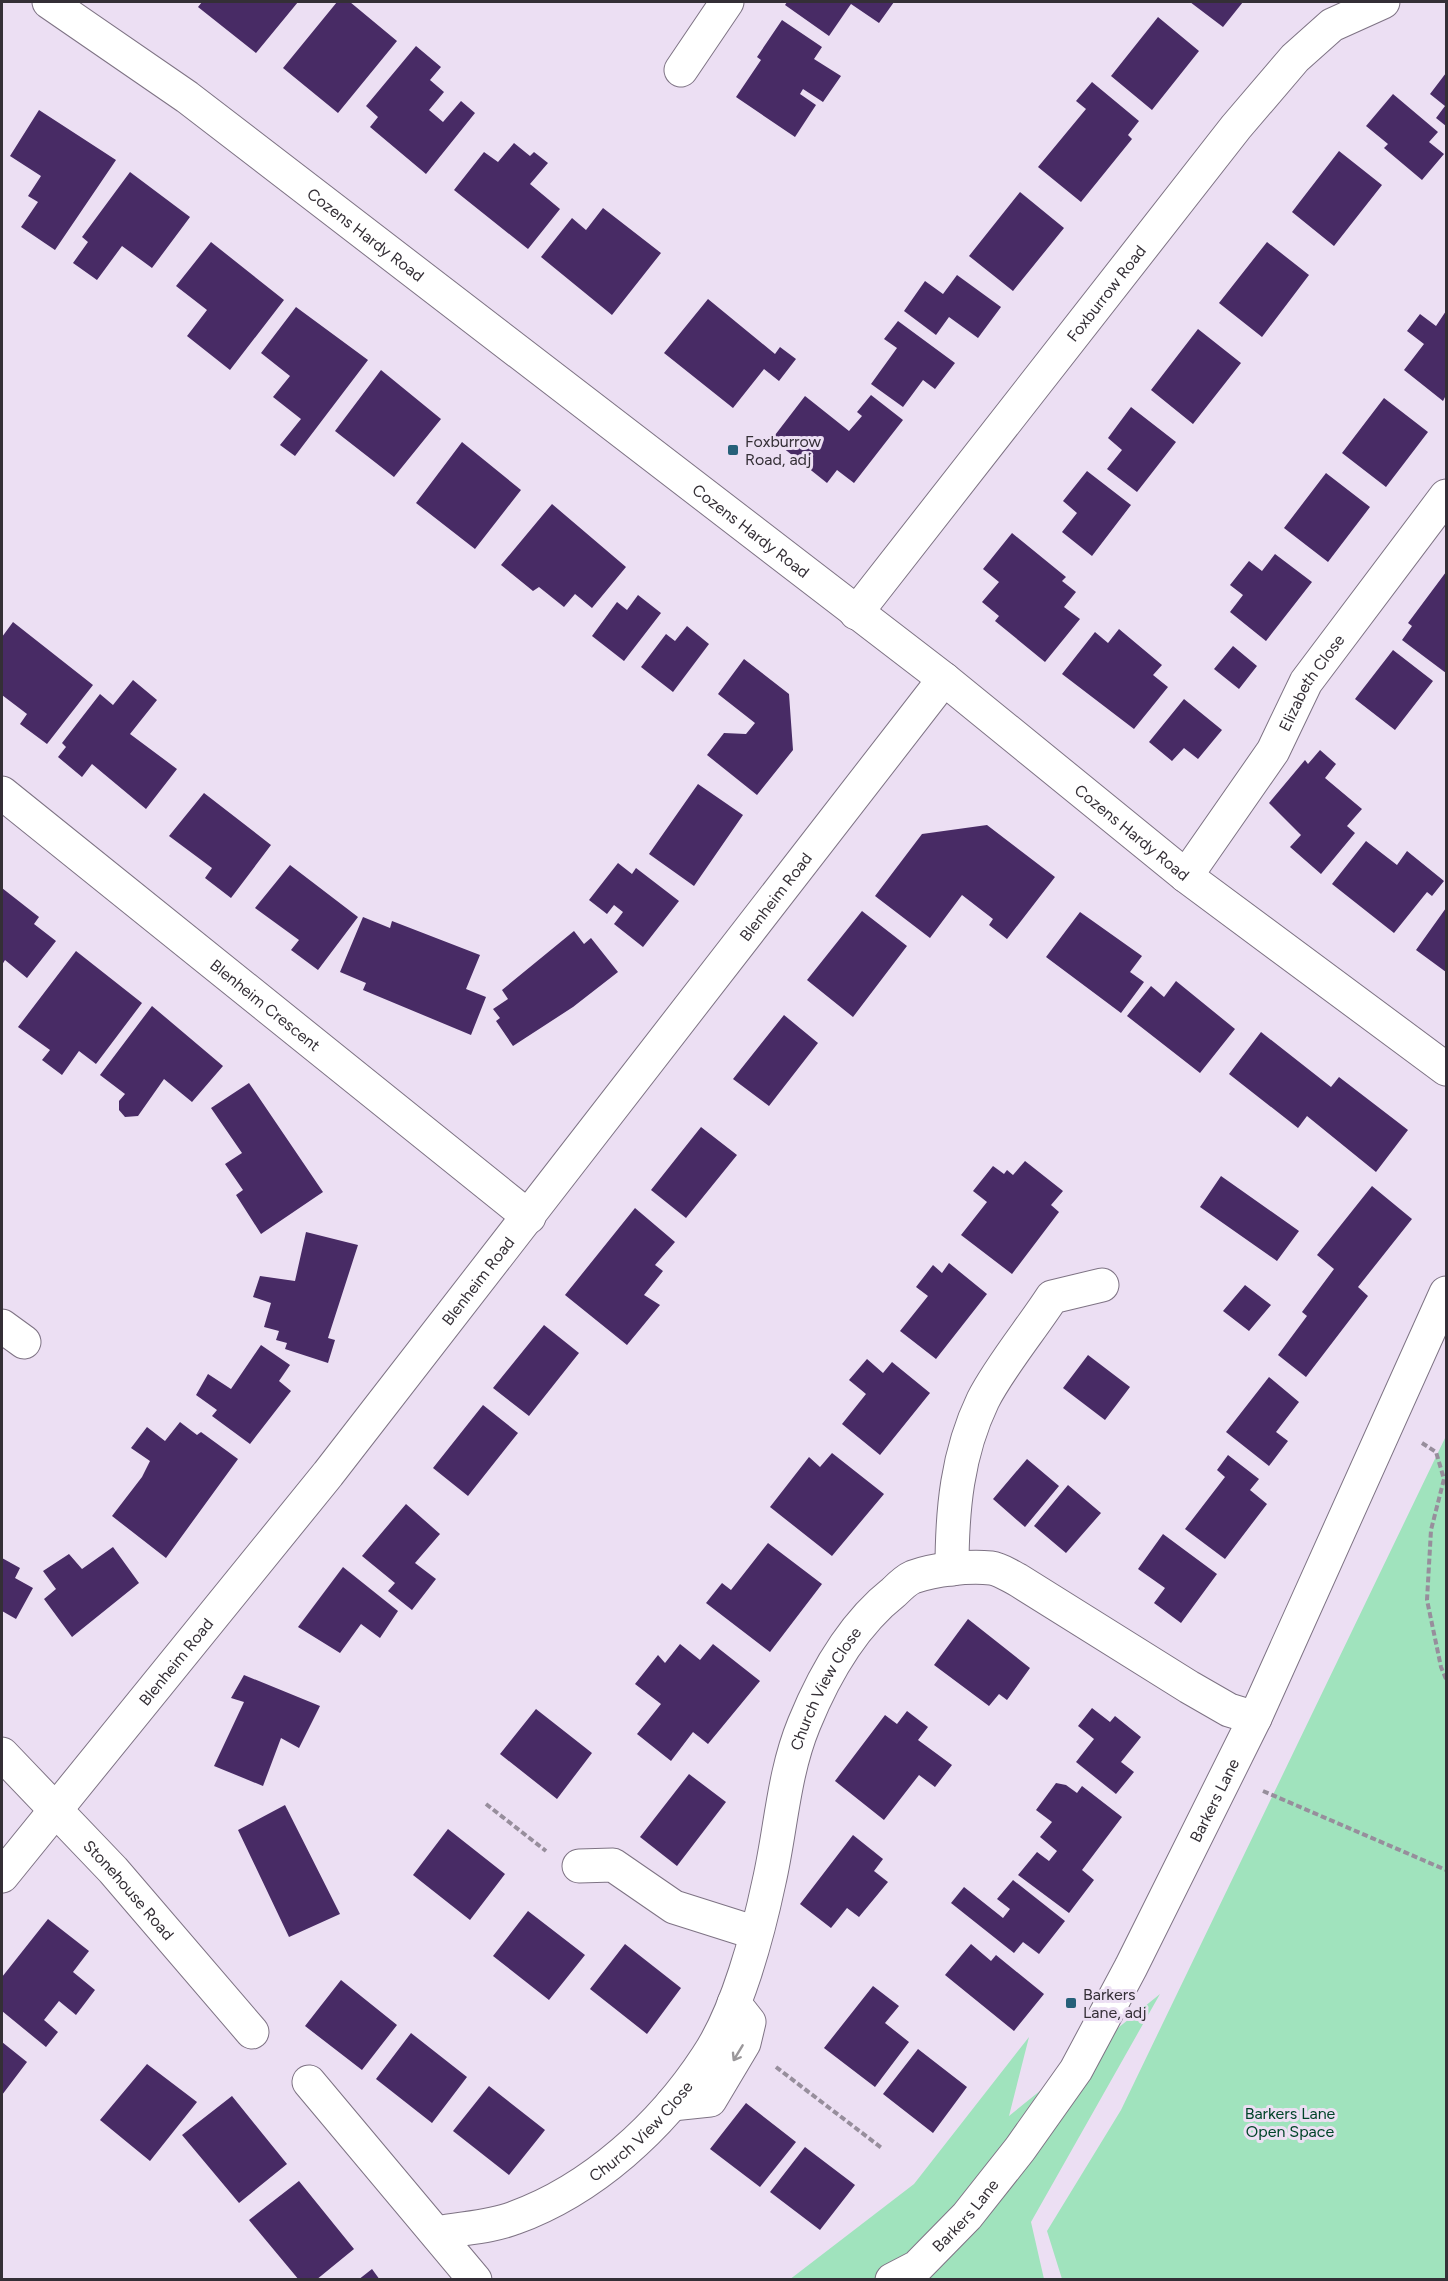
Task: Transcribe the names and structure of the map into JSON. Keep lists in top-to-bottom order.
{
  "streets": {
    "street": [
      "Cozens Hardy Road",
      "Foxburrow Road",
      "Elizabeth Close",
      "Blenheim Road",
      "Blenheim Crescent",
      "Church View Close",
      "Barkers Lane",
      "Stonehouse Road"
    ]
  },
  "crossings": [
    ["Cozens Hardy Road", "Foxburrow Road"],
    ["Cozens Hardy Road", "Elizabeth Close"],
    ["Cozens Hardy Road", "Blenheim Road"],
    ["Blenheim Road", "Blenheim Crescent"],
    ["Blenheim Road", "Stonehouse Road"],
    ["Church View Close", "Barkers Lane"]
  ],
  "parks": ["Barkers Lane Open Space"],
  "places": {
    "transit": ["Foxburrow Road, adj", "Barkers Lane, adj"]
  }
}
